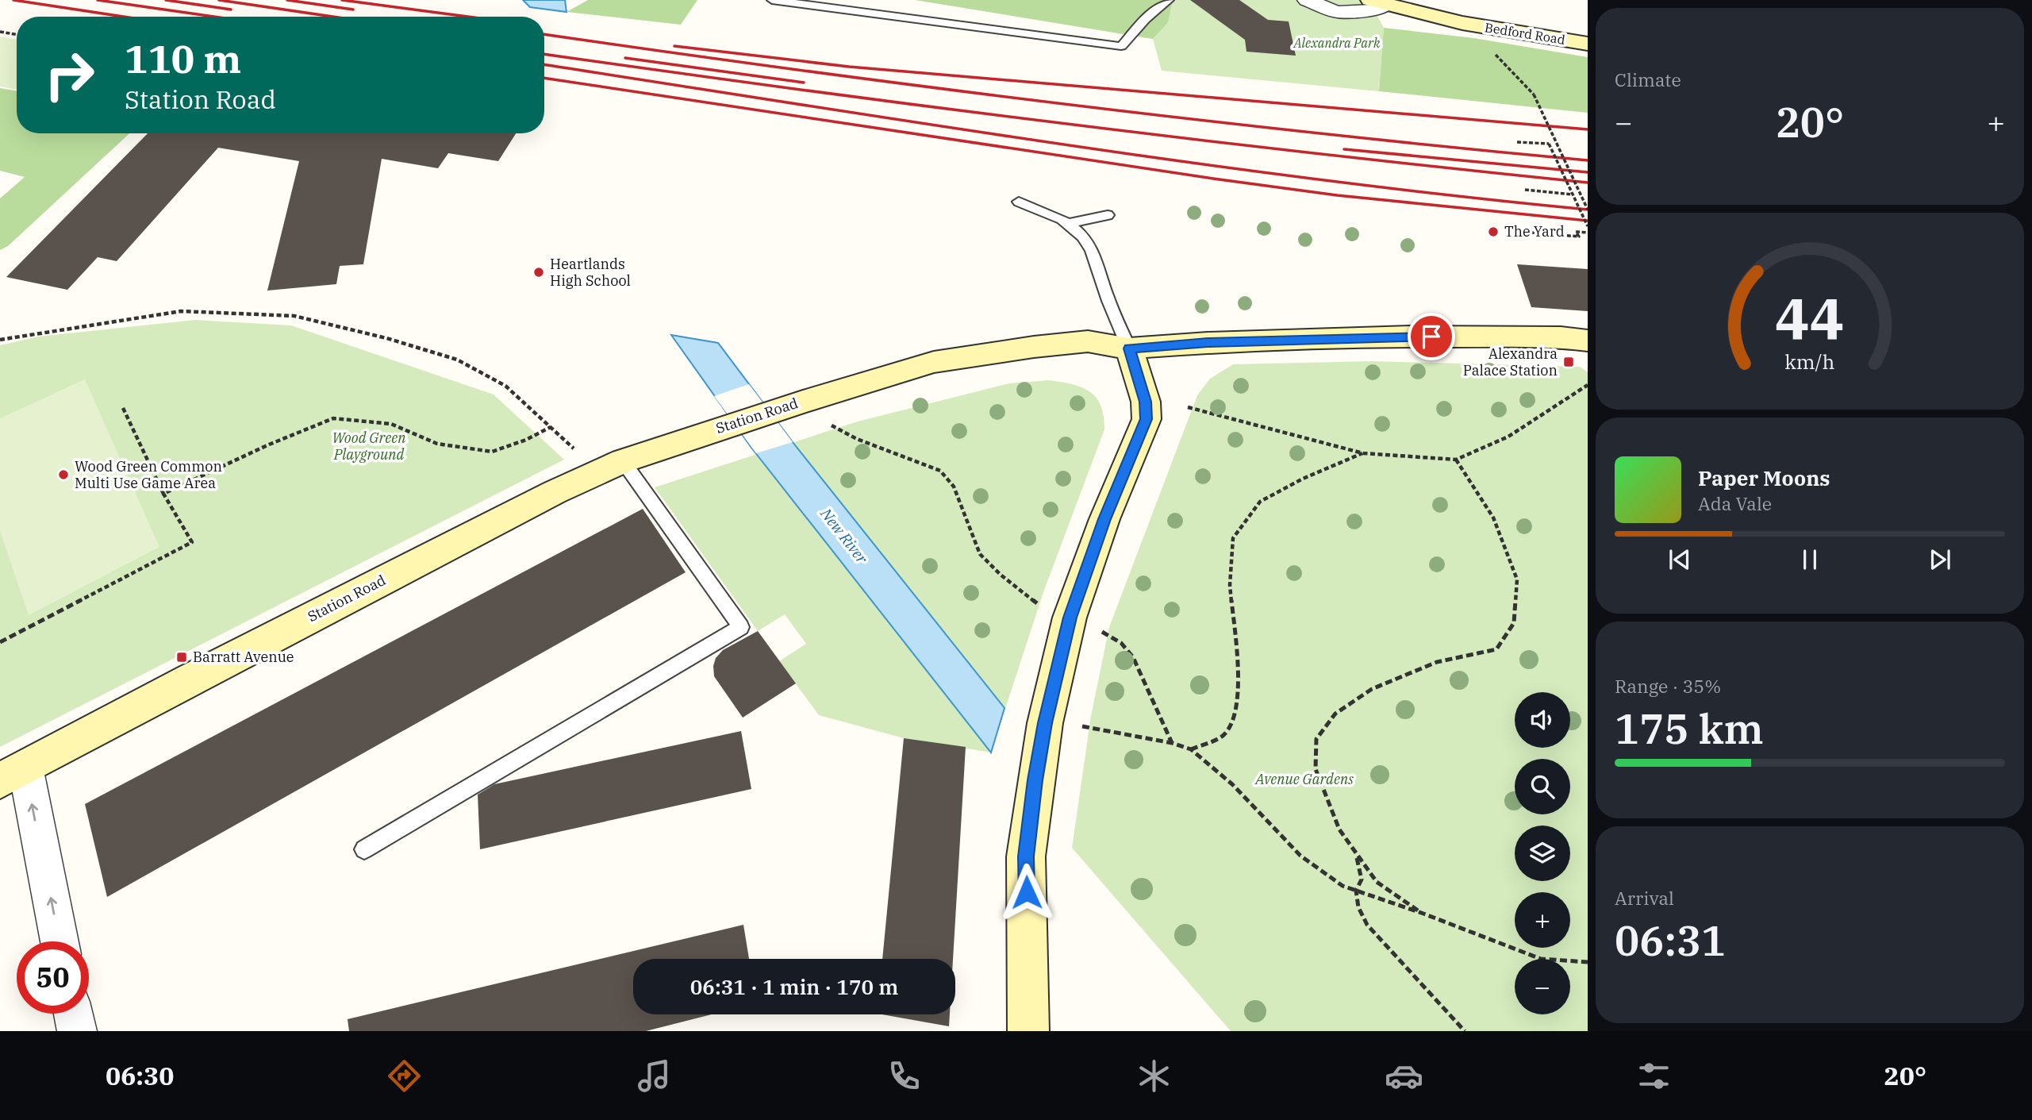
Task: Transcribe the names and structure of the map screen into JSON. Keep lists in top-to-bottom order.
{
  "streets": {
    "main road": ["Bedford Road", "Station Road"]
  },
  "water": ["New River"],
  "parks": ["Alexandra Park", "Wood Green Playground", "Avenue Gardens"],
  "places": {
    "other": ["The Yard", "Heartlands High School", "Wood Green Common Multi Use Game Area"],
    "transit": ["Alexandra Palace Station", "Barratt Avenue"]
  },
  "page": {
    "tile": [
      "Climate",
      ["Range · 35%", "175 km"],
      ["Arrival", "06:31"]
    ],
    "turn": ["110 m", "Station Road"],
    "heat": ["−", "20°", "+"],
    "song": ["Paper Moons", "Ada Vale"],
    "map_buttons": ["+", "−"],
    "limit": "50",
    "trip": "06:31 · 1 min · 170 m",
    "tabs": ["06:30", "20°"],
    "gauge": ["44", "km/h"]
  }
}
